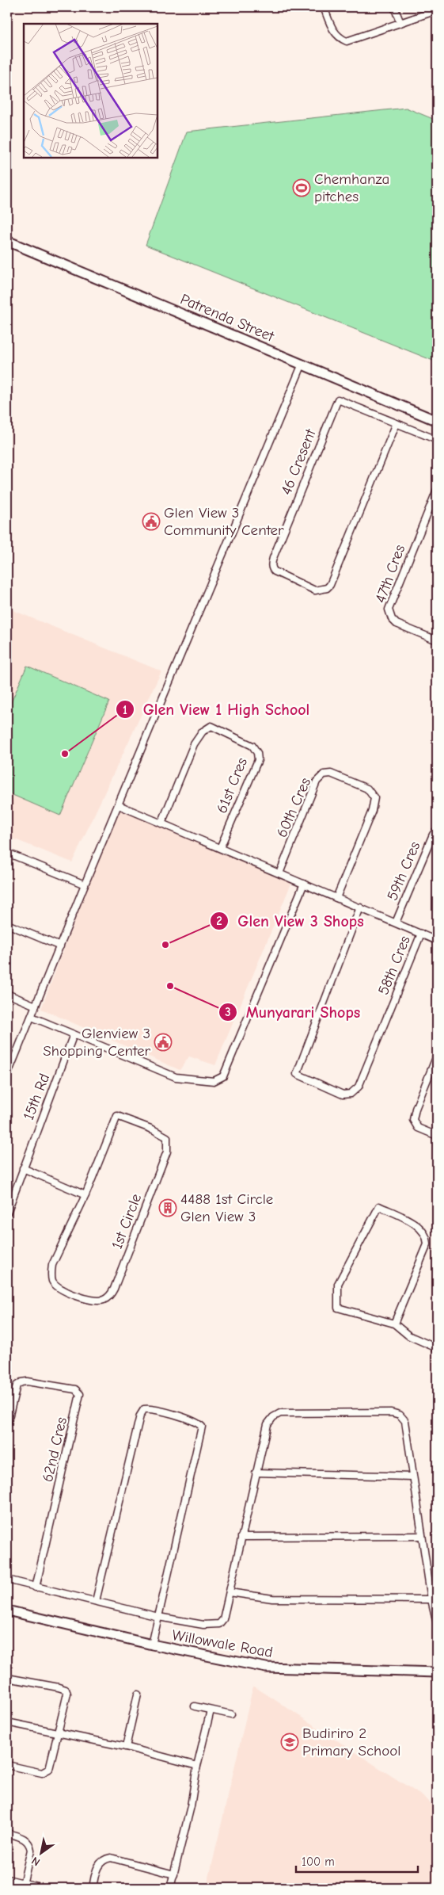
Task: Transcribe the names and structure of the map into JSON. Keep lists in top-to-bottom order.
{
  "streets": {
    "street": [
      "Patrenda Street",
      "46 Cresent",
      "47th Cres",
      "61st Cres",
      "60th Cres",
      "59th Cres",
      "58th Cres",
      "15th Rd",
      "1st Circle",
      "62nd Cres",
      "Willowvale Road"
    ]
  },
  "places": {
    "sports": ["Chemhanza pitches"],
    "public building": ["Glen View 3 Community Center", "Glenview 3 Shopping Center"],
    "other": ["Glen View 1 High School", "Glen View 3 Shops", "Munyarari Shops"],
    "building": ["4488 1st Circle Glen View 3"],
    "school or university": ["Budiriro 2 Primary School"]
  },
  "scale_bar": "100 m",
  "north": "bottom left"
}
